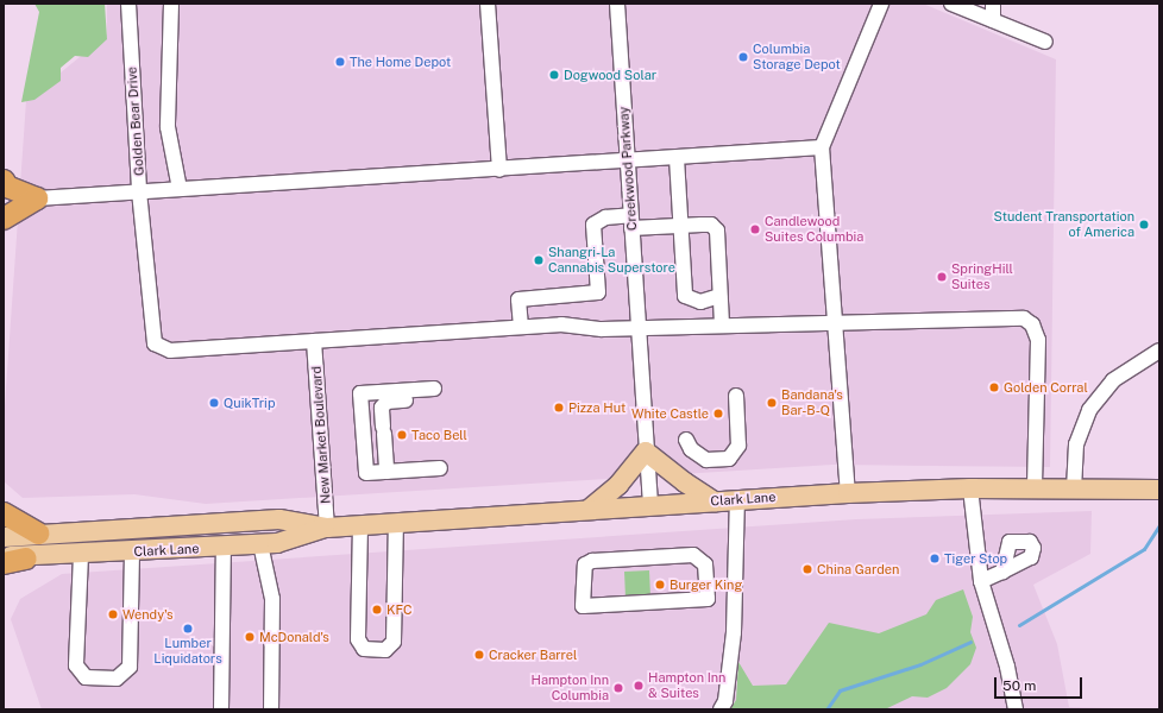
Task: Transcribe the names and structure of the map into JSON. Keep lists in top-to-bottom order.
{
  "streets": {
    "main road": ["Clark Lane"],
    "street": ["Golden Bear Drive", "Creekwood Parkway", "New Market Boulevard"]
  },
  "crossings": [
    ["Creekwood Parkway", "Clark Lane"],
    ["New Market Boulevard", "Clark Lane"]
  ],
  "places": [
    "Columbia Storage Depot",
    "The Home Depot",
    "Dogwood Solar",
    "Student Transportation of America",
    "Candlewood Suites Columbia",
    "Shangri-La Cannabis Superstore",
    "SpringHill Suites",
    "Golden Corral",
    "QuikTrip",
    "Bandana's Bar-B-Q",
    "Pizza Hut",
    "White Castle",
    "Taco Bell",
    "Tiger Stop",
    "China Garden",
    "Burger King",
    "KFC",
    "Wendy's",
    "Lumber Liquidators",
    "McDonald's",
    "Cracker Barrel",
    "Hampton Inn & Suites",
    "Hampton Inn Columbia"
  ],
  "scale_bar": "50 m"
}
